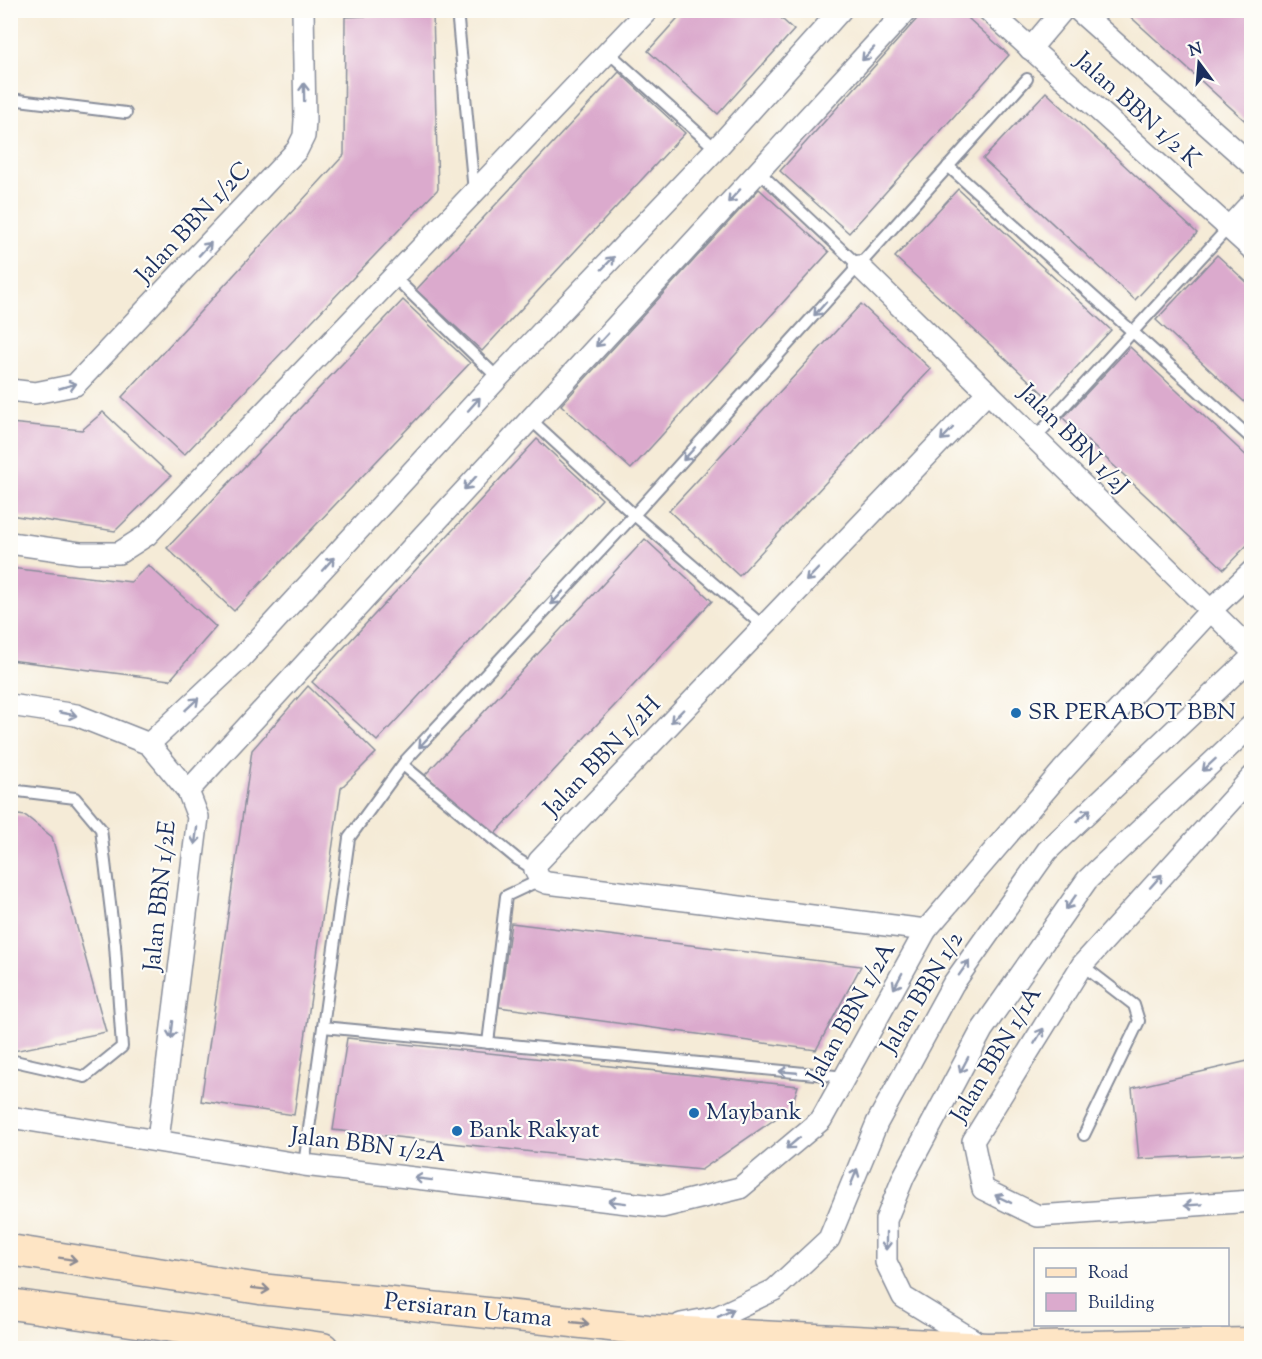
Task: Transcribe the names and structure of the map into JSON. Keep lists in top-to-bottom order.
{
  "streets": {
    "main road": ["Persiaran Utama"],
    "street": [
      "Jalan BBN 1/2 K",
      "Jalan BBN 1/2C",
      "Jalan BBN 1/2J",
      "Jalan BBN 1/2H",
      "Jalan BBN 1/2E",
      "Jalan BBN 1/2",
      "Jalan BBN 1/2A",
      "Jalan BBN 1/1A"
    ]
  },
  "crossings": [
    ["Jalan BBN 1/2J", "Jalan BBN 1/2H"],
    ["Jalan BBN 1/2J", "Jalan BBN 1/2A"],
    ["Jalan BBN 1/2E", "Jalan BBN 1/2A"],
    ["Jalan BBN 1/2", "Persiaran Utama"]
  ],
  "one_way": [
    "Jalan BBN 1/2C",
    "Jalan BBN 1/2H",
    "Jalan BBN 1/2E",
    "Jalan BBN 1/2",
    "Jalan BBN 1/2A"
  ],
  "places": ["SR PERABOT BBN", "Maybank", "Bank Rakyat"],
  "legend": ["Road", "Building"],
  "north": "top"
}
